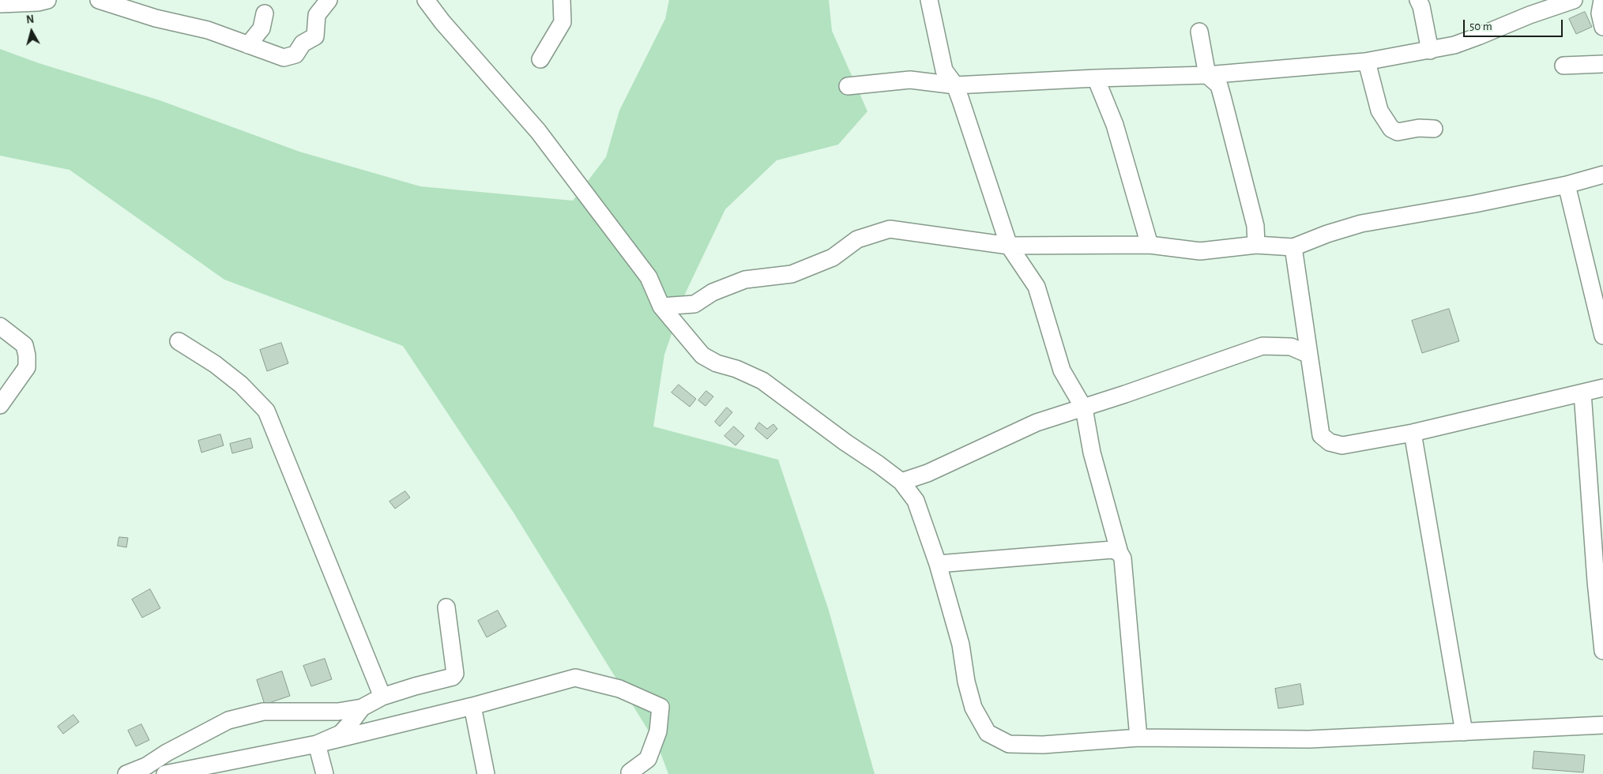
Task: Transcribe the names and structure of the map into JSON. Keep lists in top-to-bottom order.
{
  "scale_bar": "50 m",
  "north": "top"
}
